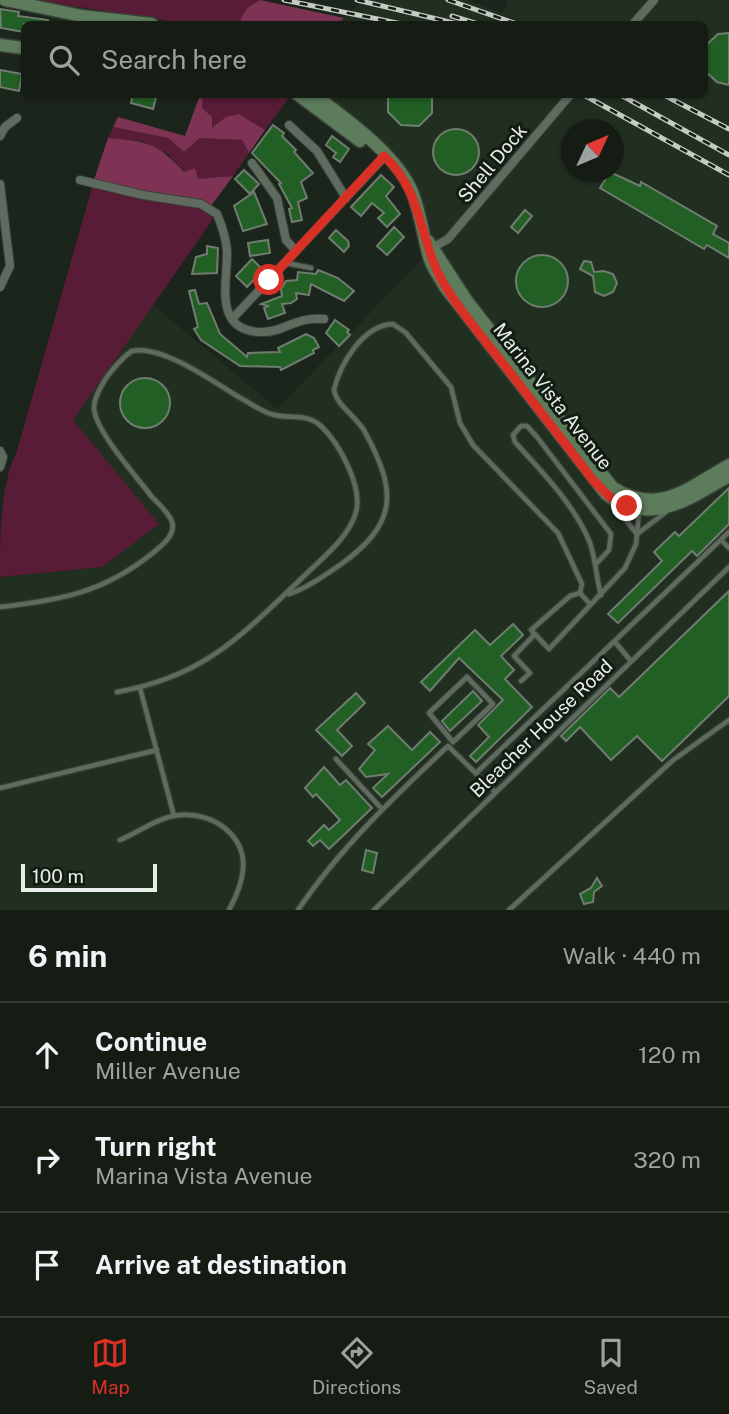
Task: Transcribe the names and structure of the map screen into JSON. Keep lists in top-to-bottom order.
{
  "streets": {
    "main road": ["Marina Vista Avenue"],
    "street": ["Shell Dock"],
    "lane": ["Bleacher House Road"]
  },
  "crossings": [
    ["Shell Dock", "Marina Vista Avenue"]
  ],
  "scale_bar": "100 m",
  "north": "top right",
  "page": {
    "search": "Search here",
    "scale": "100 m",
    "heading": ["6 min", "Walk · 440 m"],
    "list": [
      ["Continue", "Miller Avenue", "120 m"],
      ["Turn right", "Marina Vista Avenue", "320 m"],
      "Arrive at destination"
    ],
    "nav": ["Map", "Directions", "Saved"]
  }
}
